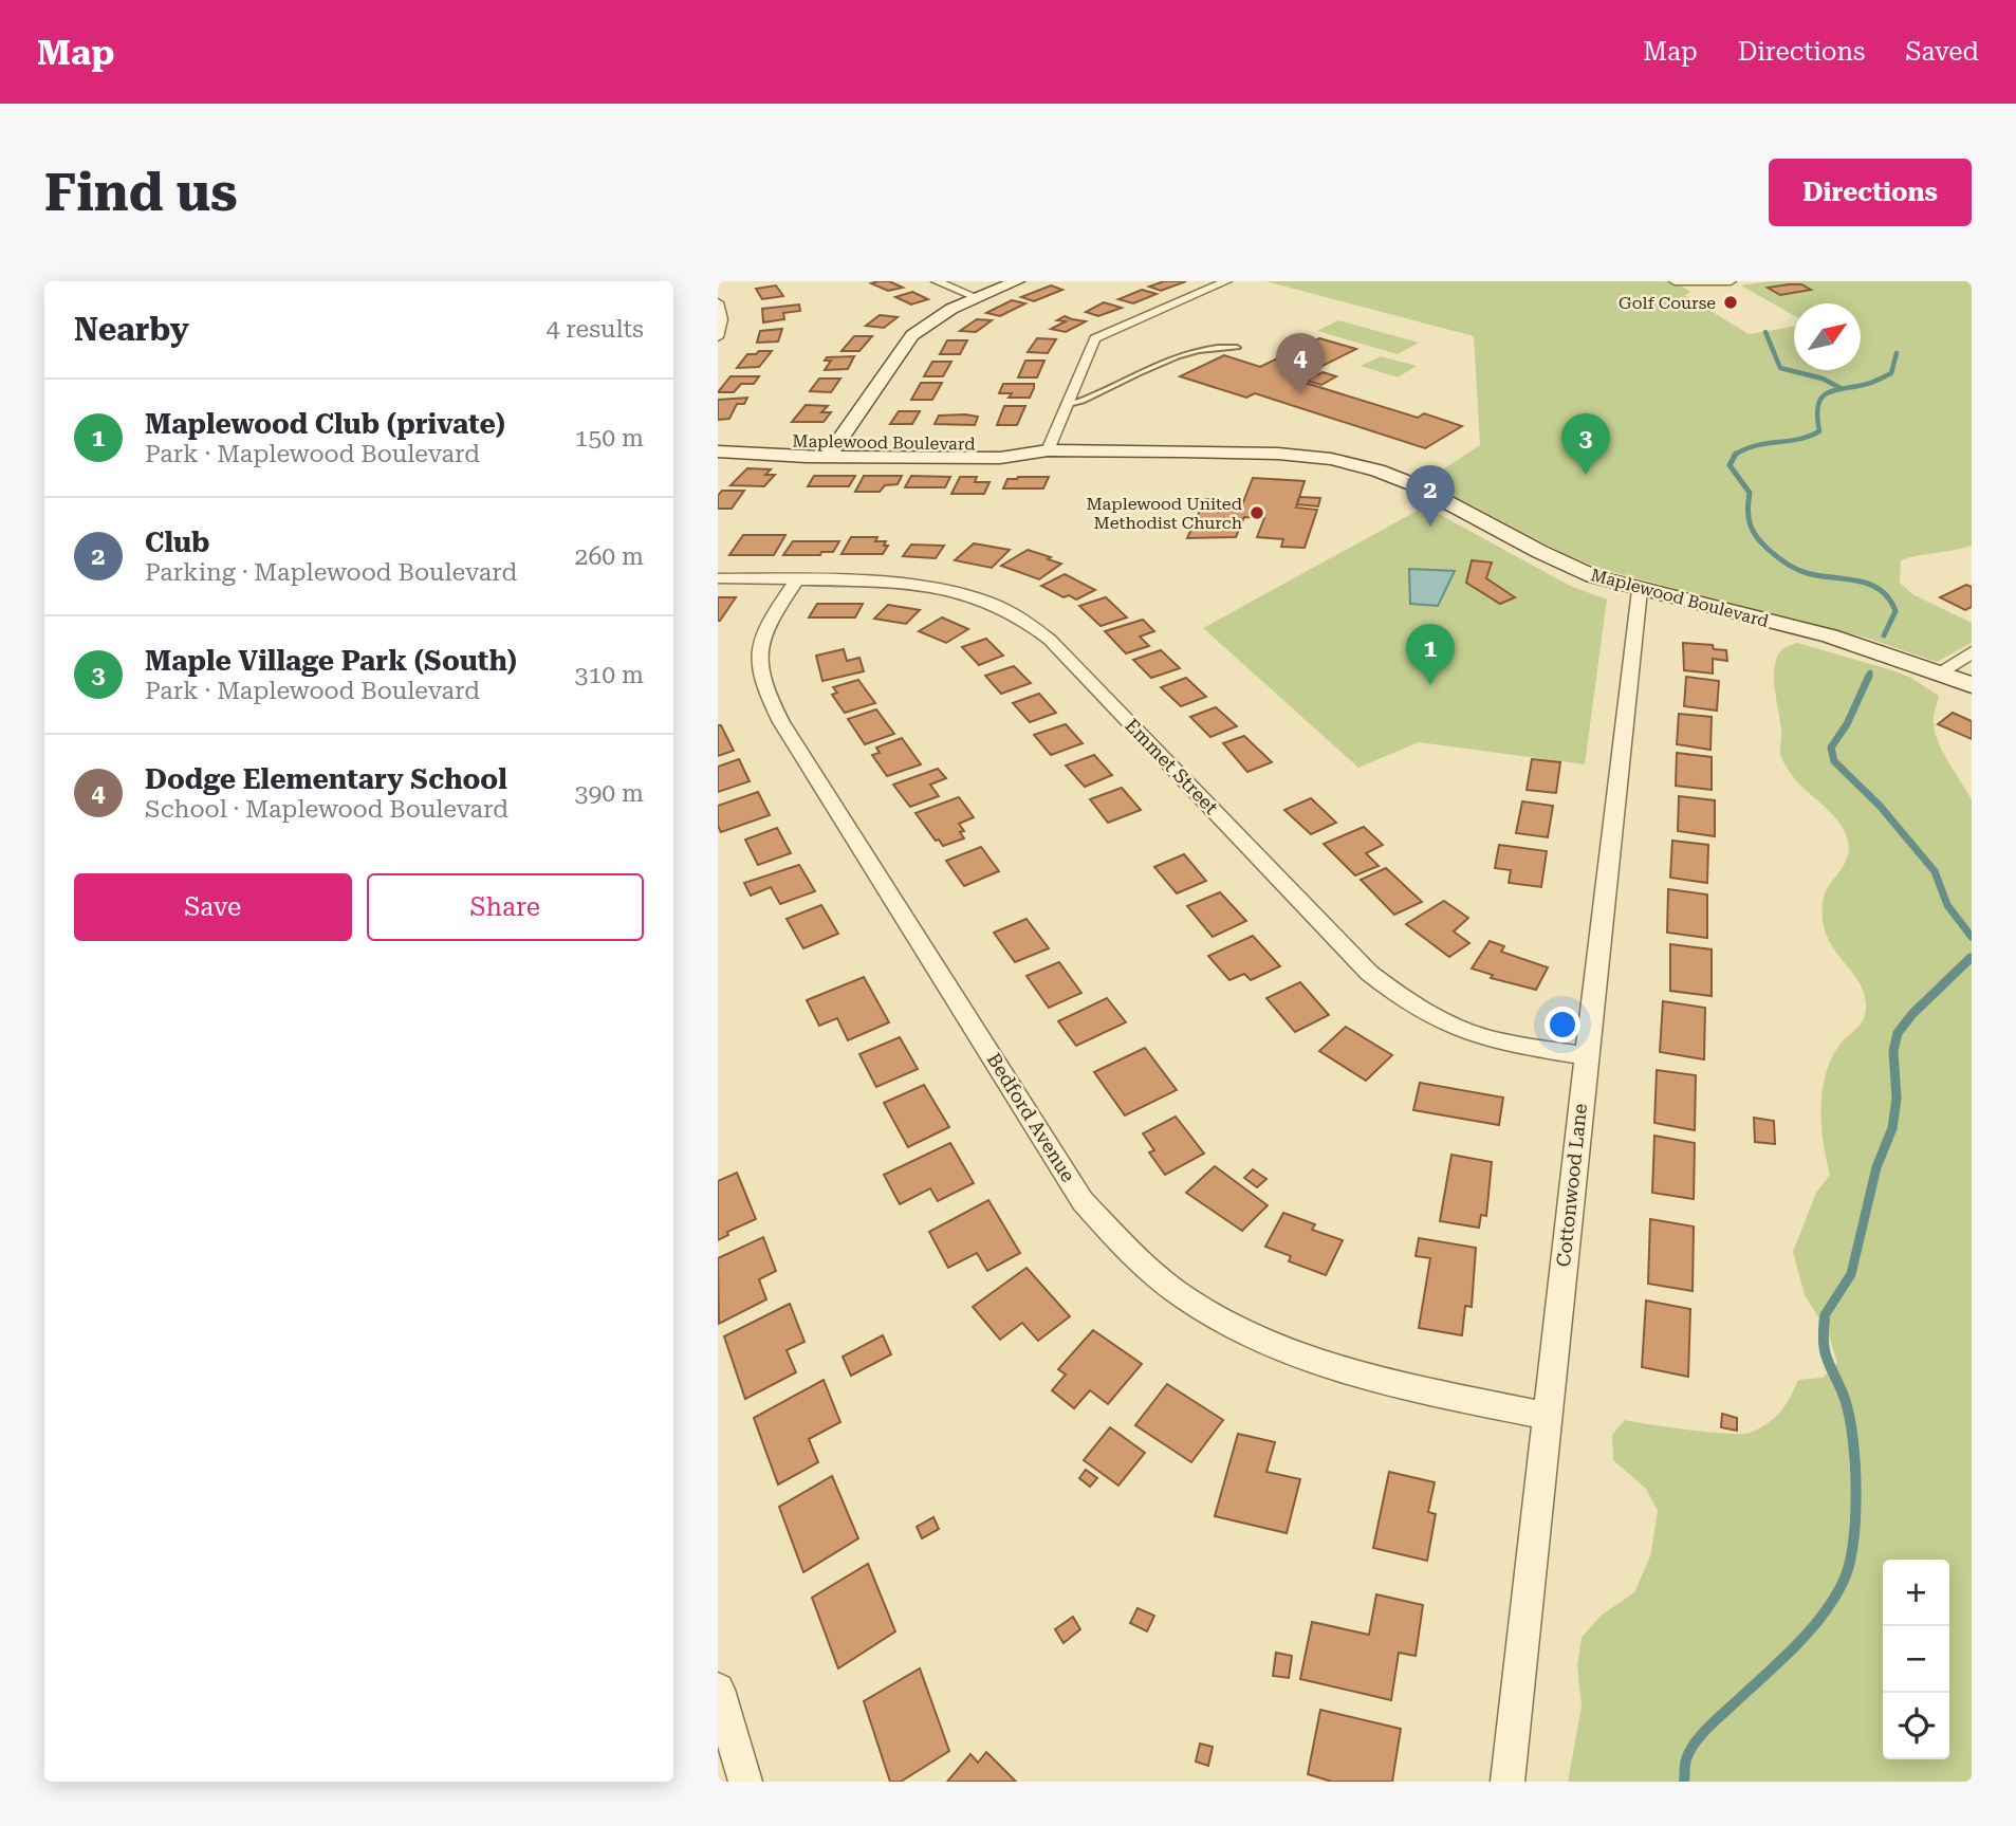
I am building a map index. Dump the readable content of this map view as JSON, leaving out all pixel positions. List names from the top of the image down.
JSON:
{
  "streets": {
    "street": [
      "Maplewood Boulevard",
      "Emmet Street",
      "Bedford Avenue",
      "Cottonwood Lane"
    ]
  },
  "crossings": [
    ["Maplewood Boulevard", "Cottonwood Lane"],
    ["Emmet Street", "Bedford Avenue"],
    ["Emmet Street", "Cottonwood Lane"],
    ["Bedford Avenue", "Cottonwood Lane"]
  ],
  "places": ["Golf Course", "Maplewood United Methodist Church"],
  "north": "top right",
  "page": {
    "header": "Map",
    "nav": ["Map", "Directions", "Saved"],
    "buttons": [
      "Directions",
      ["Save", "Share"]
    ],
    "title": "Find us",
    "heading": ["Nearby", "4 results"],
    "pins": [
      "4",
      "3",
      "2",
      "1"
    ],
    "list": [
      {
        "mark": "1",
        "name": "Maplewood Club (private)",
        "note": "Park · Maplewood Boulevard",
        "value": "150 m"
      },
      {
        "mark": "2",
        "name": "Club",
        "note": "Parking · Maplewood Boulevard",
        "value": "260 m"
      },
      {
        "mark": "3",
        "name": "Maple Village Park (South)",
        "note": "Park · Maplewood Boulevard",
        "value": "310 m"
      },
      {
        "mark": "4",
        "name": "Dodge Elementary School",
        "note": "School · Maplewood Boulevard",
        "value": "390 m"
      }
    ],
    "map_buttons": ["+", "−"]
  }
}
